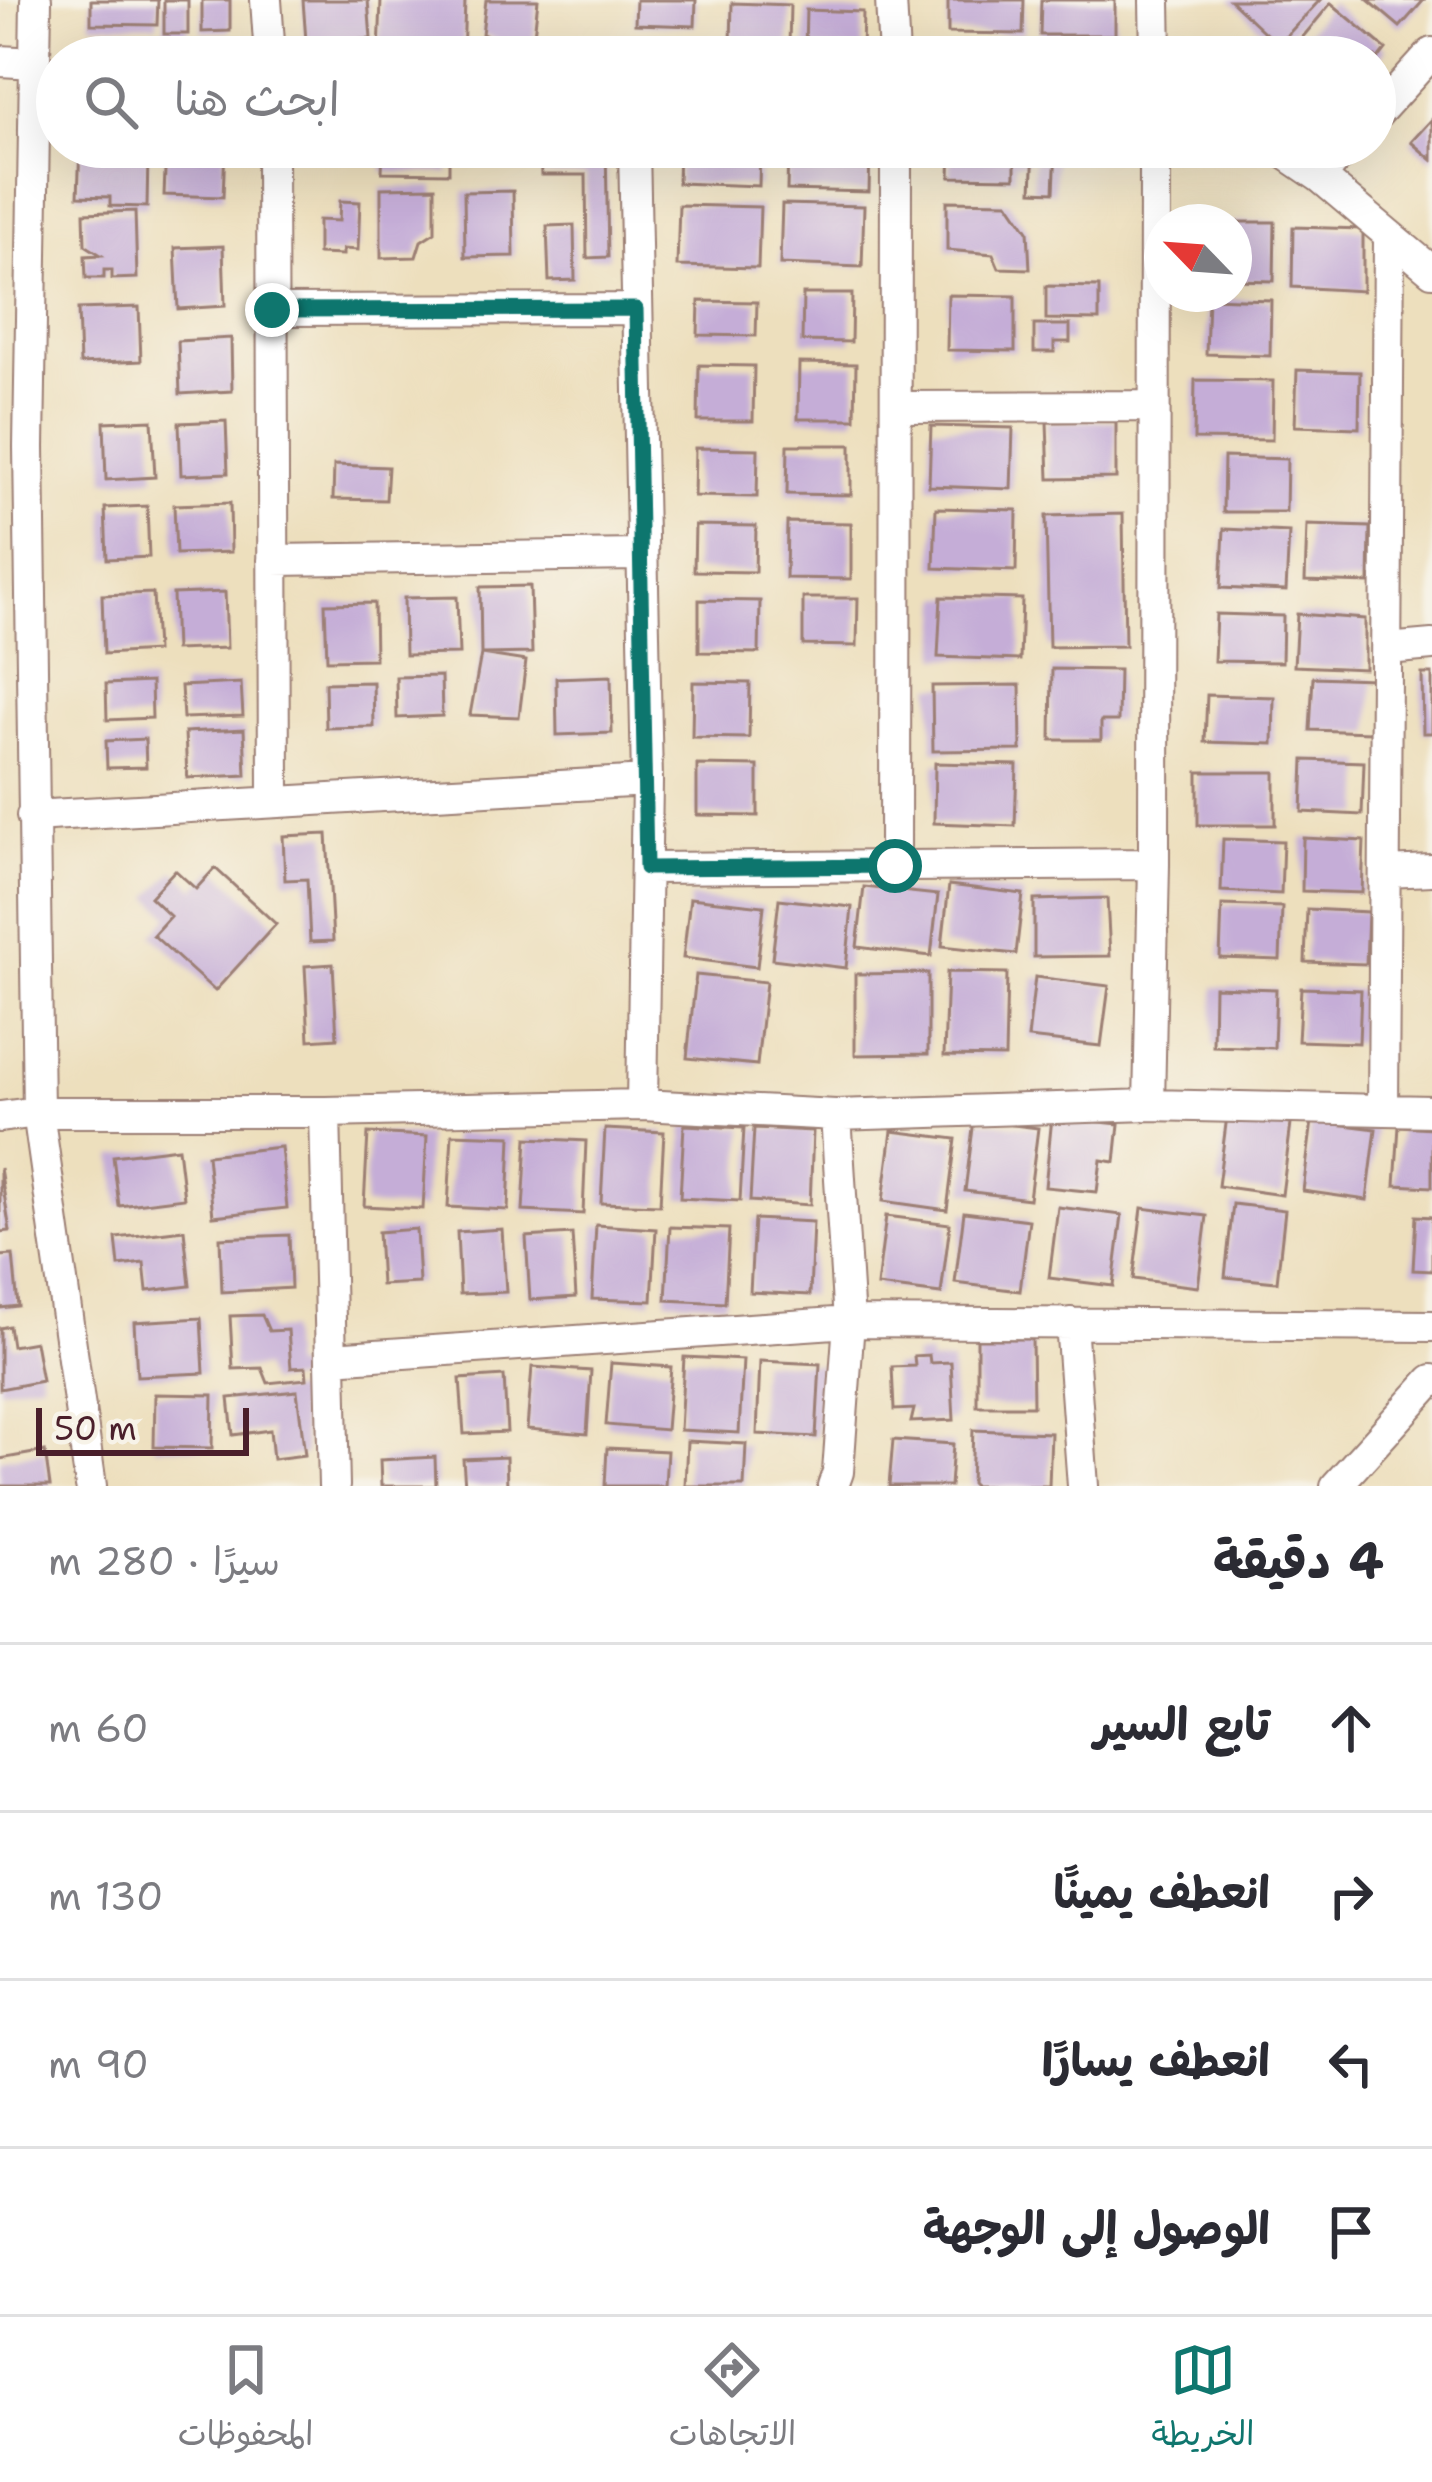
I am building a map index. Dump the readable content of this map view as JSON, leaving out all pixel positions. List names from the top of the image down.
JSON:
{
  "scale_bar": "50 m",
  "north": "top left",
  "page": {
    "search": "ابحث هنا",
    "scale": "50 m",
    "heading": ["4 دقيقة", "سيرًا · 280 m"],
    "list": [
      ["تابع السير", "60 m"],
      ["انعطف يمينًا", "130 m"],
      ["انعطف يسارًا", "90 m"],
      "الوصول إلى الوجهة"
    ],
    "nav": ["الخريطة", "الاتجاهات", "المحفوظات"]
  }
}
